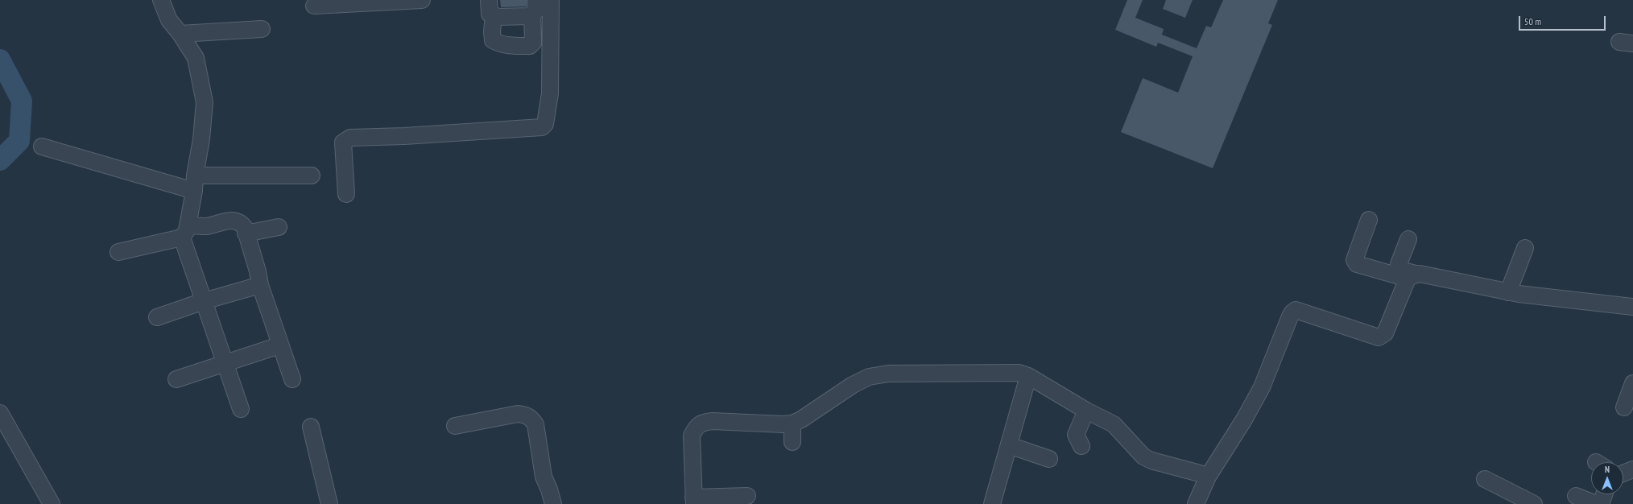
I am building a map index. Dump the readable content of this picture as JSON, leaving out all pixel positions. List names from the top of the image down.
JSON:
{
  "scale_bar": "50 m",
  "north": "top"
}
